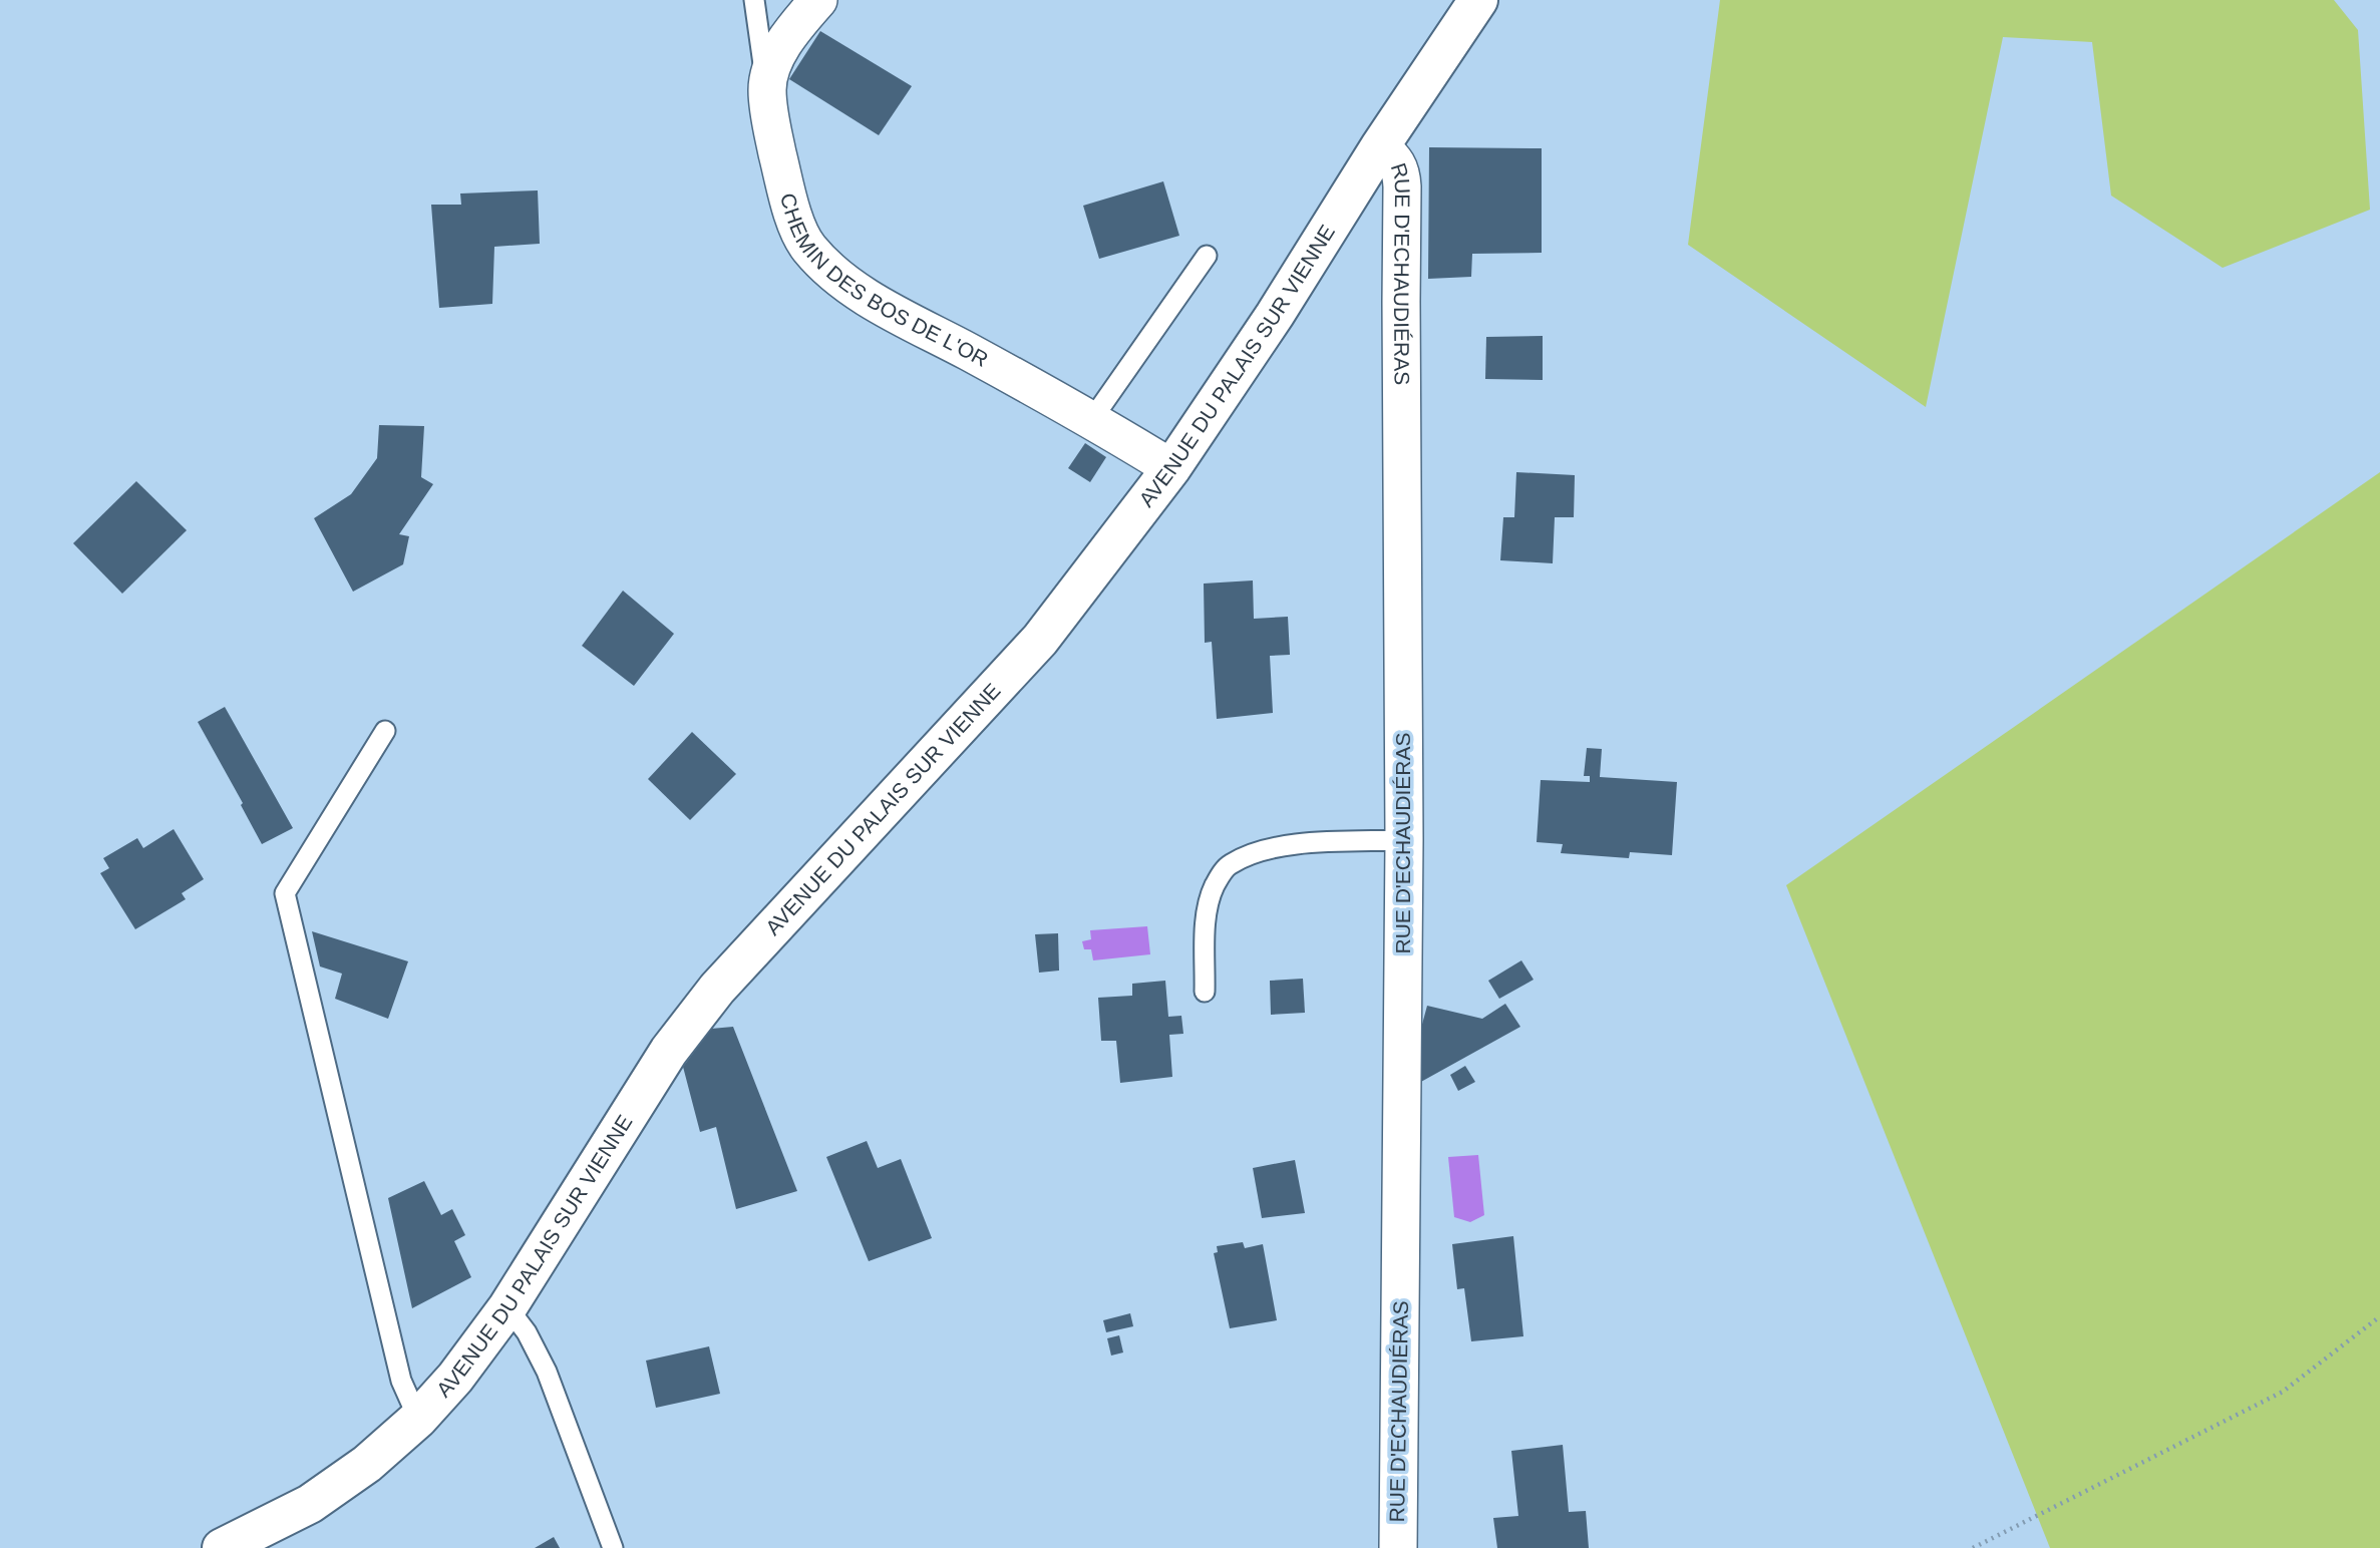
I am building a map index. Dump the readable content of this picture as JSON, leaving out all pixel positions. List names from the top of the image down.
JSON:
{
  "streets": {
    "main road": ["AVENUE DU PALAIS SUR VIENNE"],
    "street": ["CHEMIN DES BOS DE L'OR", "RUE D'ECHAUDIÉRAS"]
  },
  "crossings": [
    ["CHEMIN DES BOS DE L'OR", "AVENUE DU PALAIS SUR VIENNE"],
    ["RUE D'ECHAUDIÉRAS", "AVENUE DU PALAIS SUR VIENNE"]
  ]
}
